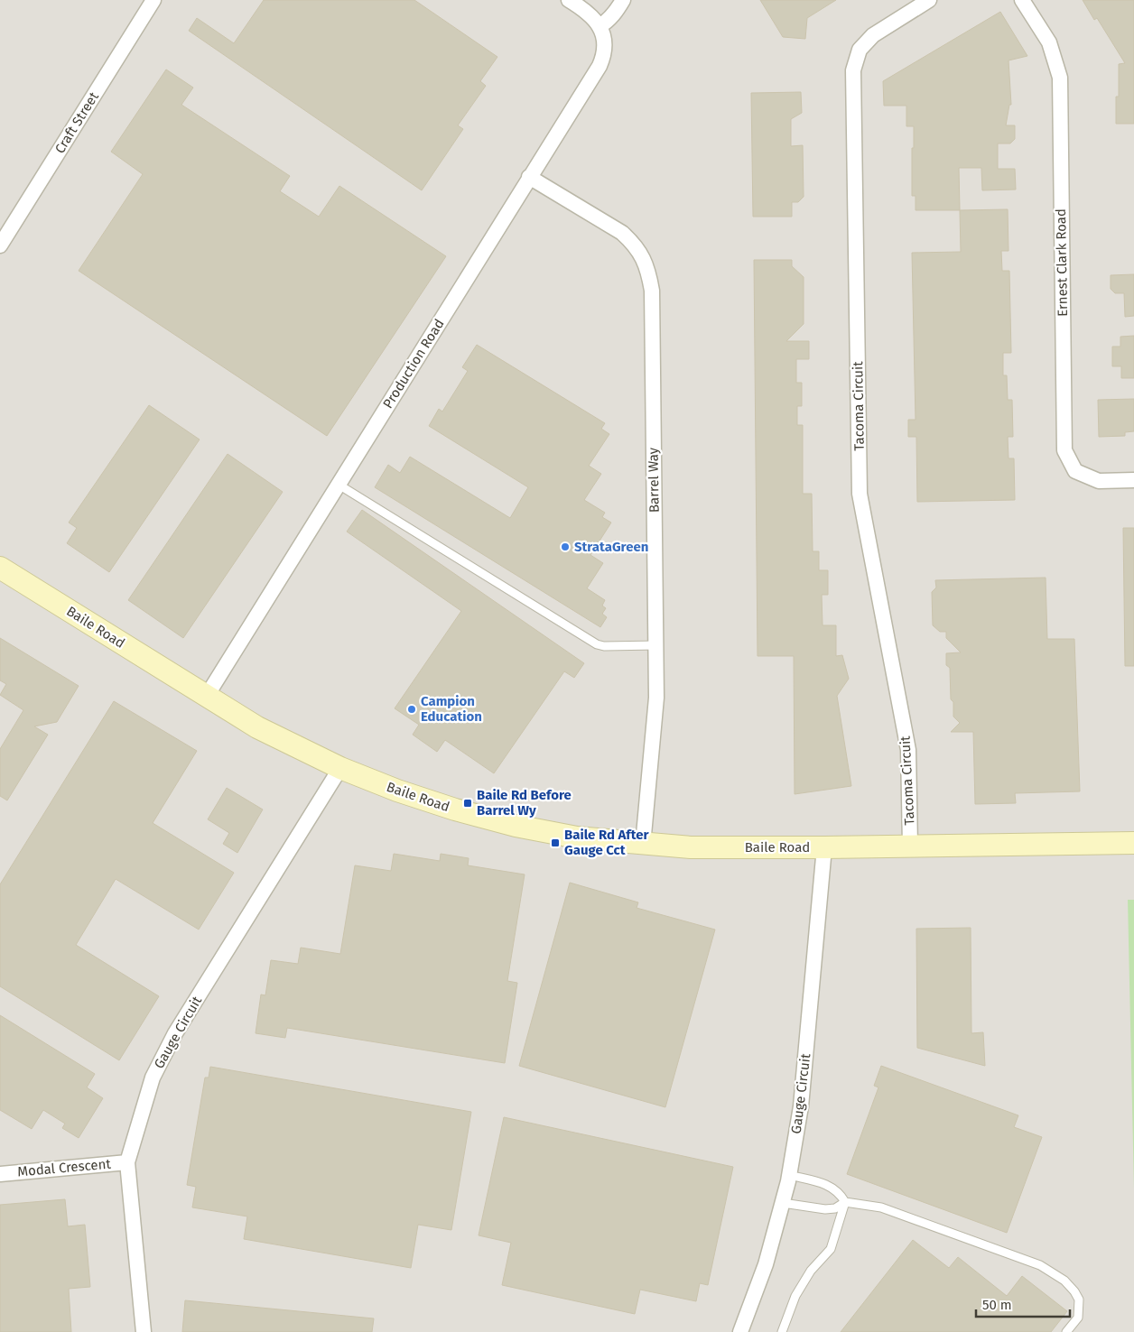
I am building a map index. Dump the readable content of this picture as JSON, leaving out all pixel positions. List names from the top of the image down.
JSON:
{
  "streets": {
    "street": [
      "Craft Street",
      "Ernest Clark Road",
      "Production Road",
      "Tacoma Circuit",
      "Barrel Way",
      "Baile Road",
      "Gauge Circuit",
      "Modal Crescent"
    ]
  },
  "crossings": [
    ["Production Road", "Barrel Way"],
    ["Production Road", "Baile Road"],
    ["Tacoma Circuit", "Baile Road"],
    ["Barrel Way", "Baile Road"],
    ["Baile Road", "Gauge Circuit"],
    ["Gauge Circuit", "Modal Crescent"]
  ],
  "places": {
    "other": ["StrataGreen", "Campion Education"],
    "transit": ["Baile Rd Before Barrel Wy", "Baile Rd After Gauge Cct"]
  },
  "scale_bar": "50 m"
}
